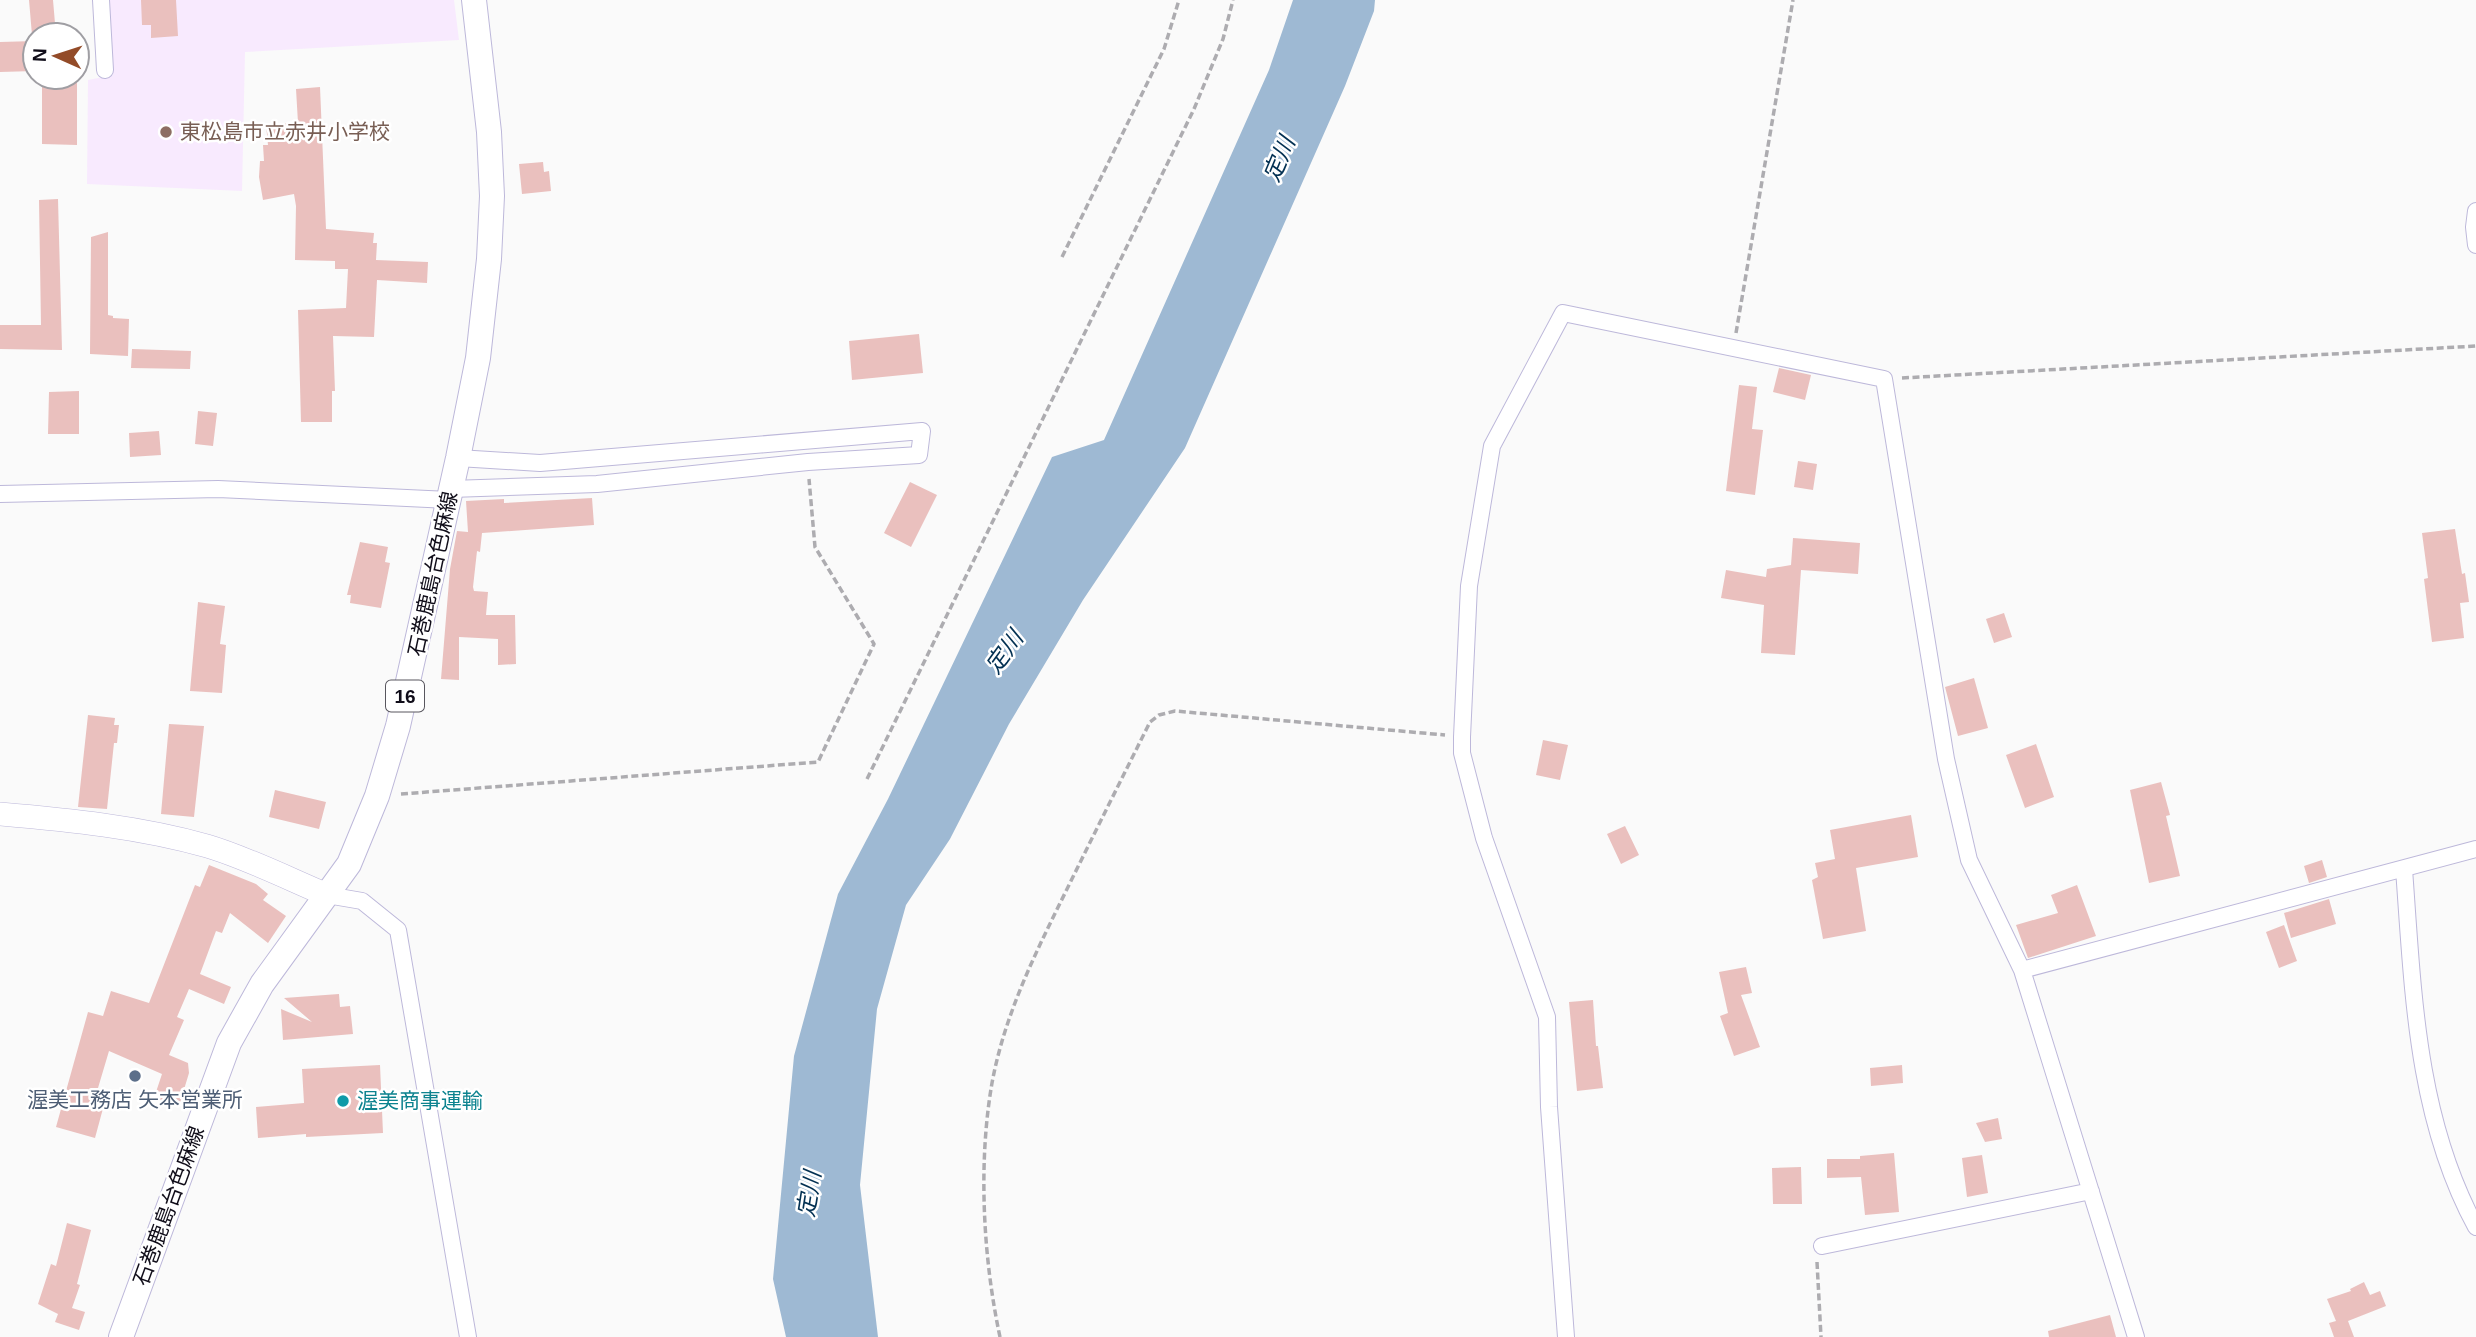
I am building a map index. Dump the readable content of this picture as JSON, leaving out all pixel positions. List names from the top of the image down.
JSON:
{
  "streets": {
    "main road": ["石巻鹿島台色麻線", "16"]
  },
  "water": ["定川"],
  "places": ["東松島市立赤井小学校", "渥美工務店 矢本営業所", "渥美商事運輸"],
  "north": "left"
}
